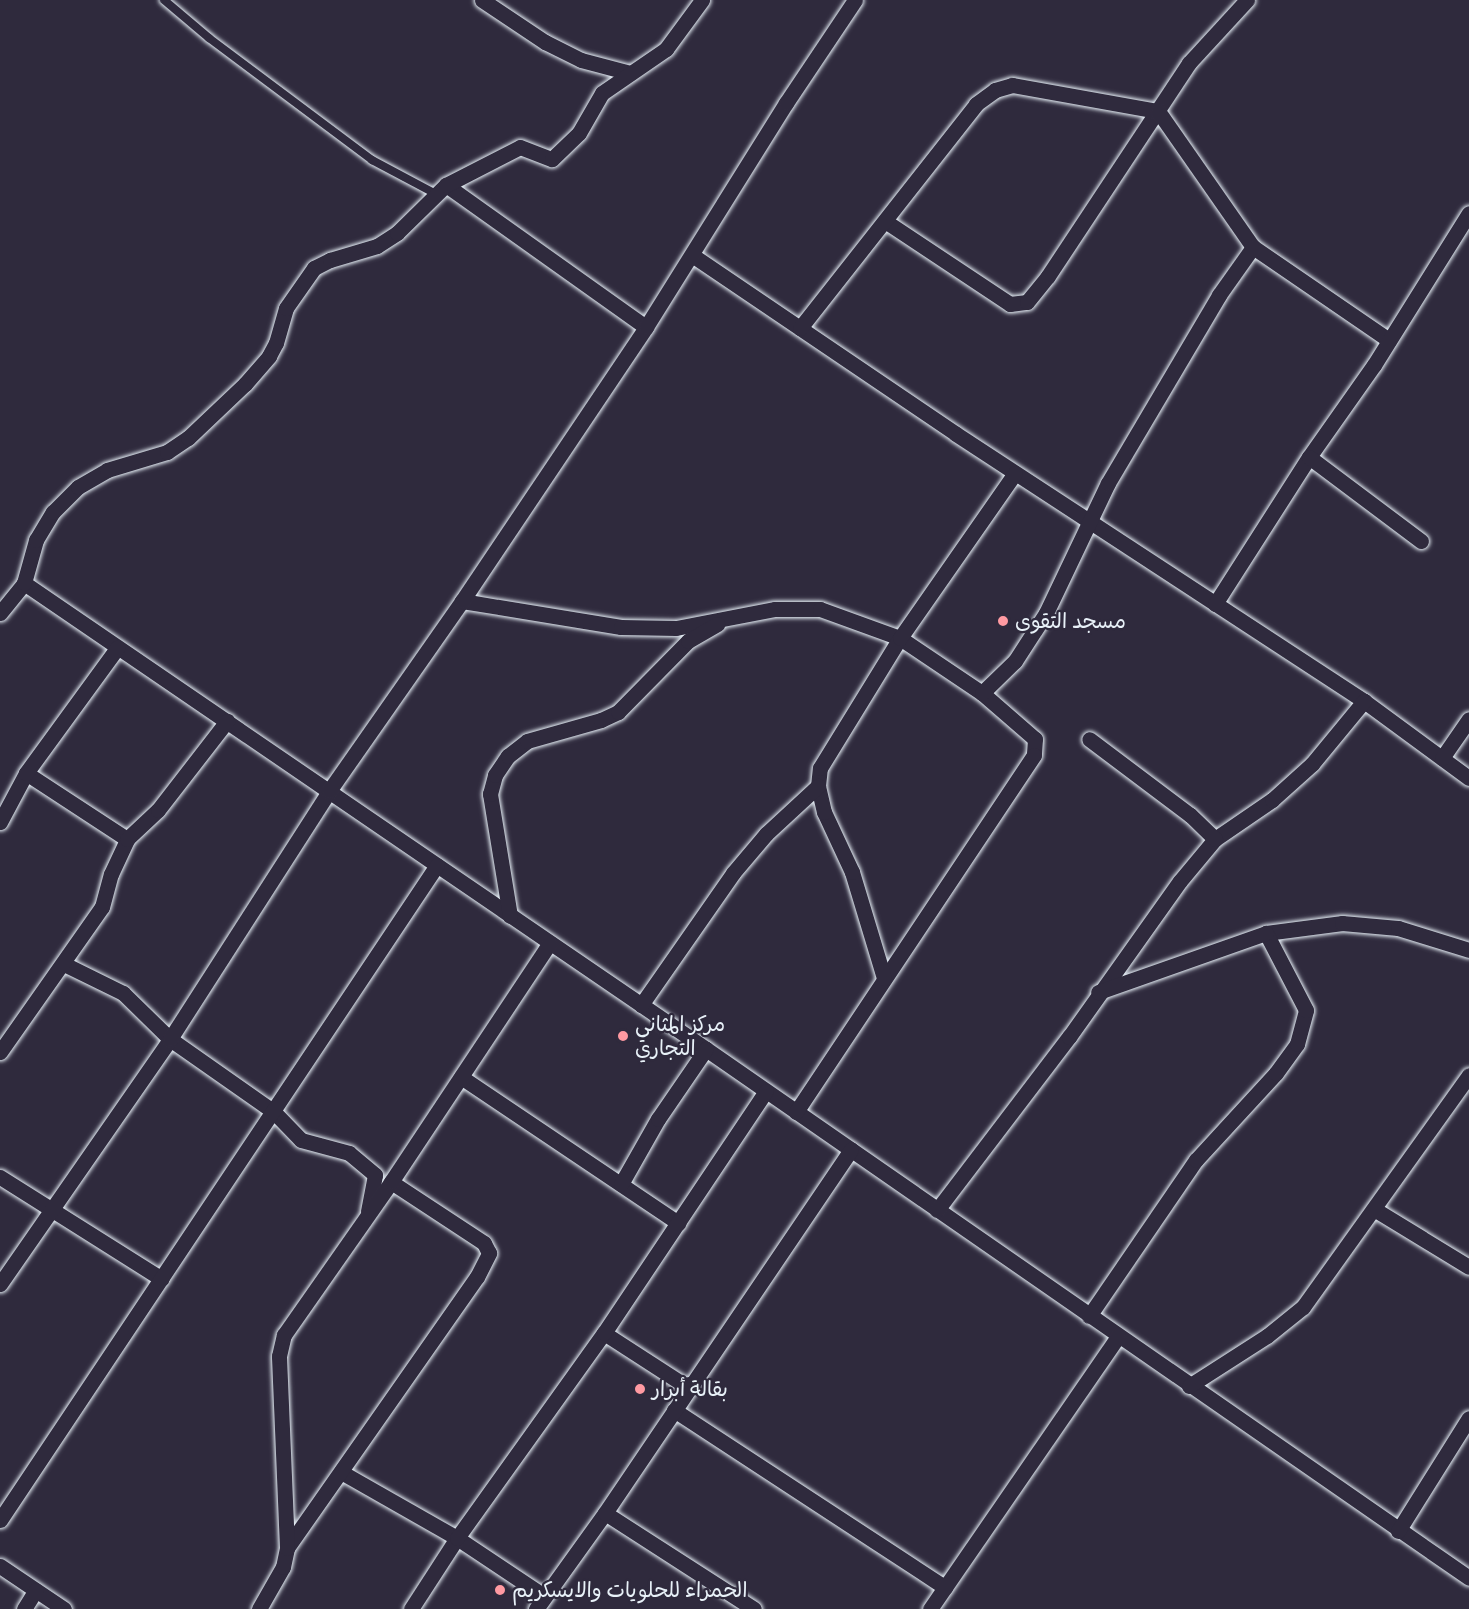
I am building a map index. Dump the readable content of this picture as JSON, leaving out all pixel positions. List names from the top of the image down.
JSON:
{
  "places": [
    "مسجد التقوى",
    "مركز المثاني التجاري",
    "بقالة أبرار",
    "الحمراء للحلويات والايسكريم"
  ]
}
